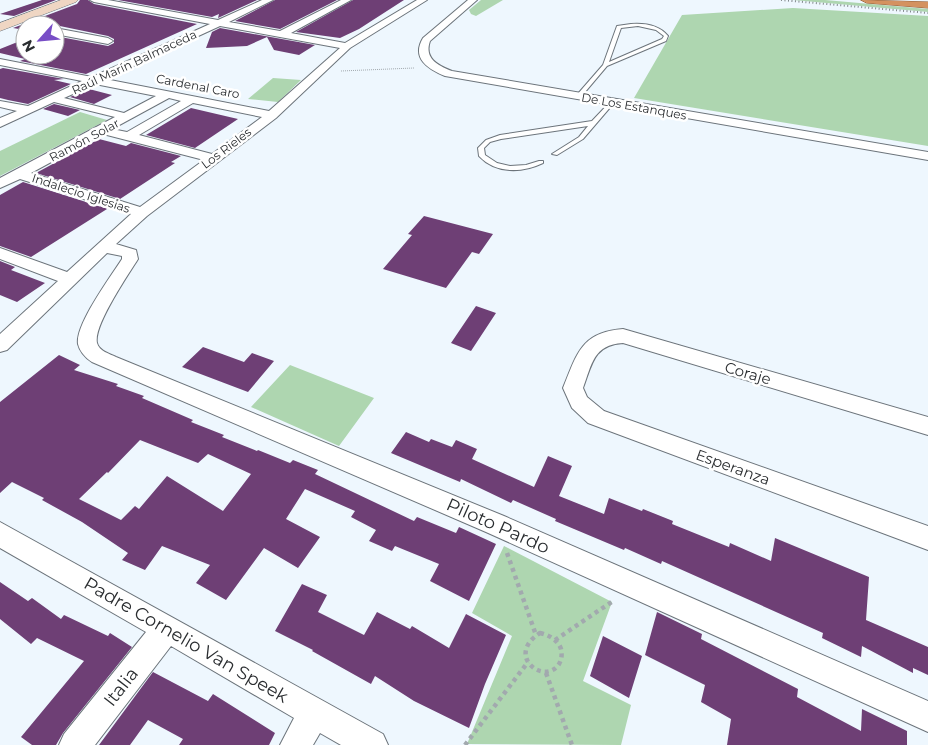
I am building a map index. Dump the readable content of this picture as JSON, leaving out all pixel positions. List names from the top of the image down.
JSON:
{
  "streets": {
    "street": [
      "Raúl Marín Balmaceda",
      "Cardenal Caro",
      "De Los Estanques",
      "Ramón Solar",
      "Los Rieles",
      "Indalecio Iglesias",
      "Coraje",
      "Esperanza",
      "Piloto Pardo",
      "Padre Cornelio Van Speek",
      "Italia"
    ]
  },
  "crossings": [
    ["Raúl Marín Balmaceda", "Cardenal Caro"],
    ["Cardenal Caro", "Ramón Solar"],
    ["Cardenal Caro", "Los Rieles"],
    ["Ramón Solar", "Indalecio Iglesias"],
    ["Los Rieles", "Indalecio Iglesias"],
    ["Los Rieles", "Piloto Pardo"],
    ["Coraje", "Esperanza"],
    ["Padre Cornelio Van Speek", "Italia"]
  ],
  "north": "bottom left"
}
